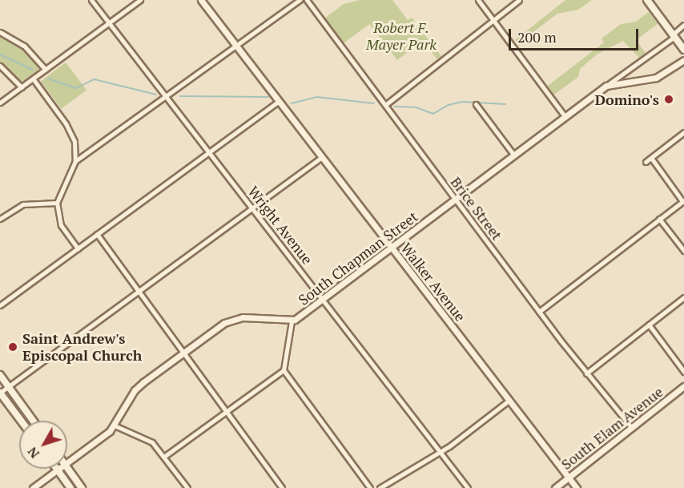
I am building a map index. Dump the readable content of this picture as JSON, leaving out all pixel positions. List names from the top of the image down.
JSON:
{
  "streets": {
    "street": [
      "Brice Street",
      "Wright Avenue",
      "South Chapman Street",
      "Walker Avenue",
      "South Elam Avenue"
    ]
  },
  "crossings": [
    ["Brice Street", "South Chapman Street"],
    ["Brice Street", "South Elam Avenue"],
    ["Wright Avenue", "South Chapman Street"],
    ["South Chapman Street", "Walker Avenue"],
    ["Walker Avenue", "South Elam Avenue"]
  ],
  "parks": ["Robert F. Mayer Park"],
  "places": ["Domino's", "Saint Andrew's Episcopal Church"],
  "scale_bar": "200 m",
  "north": "bottom left"
}
